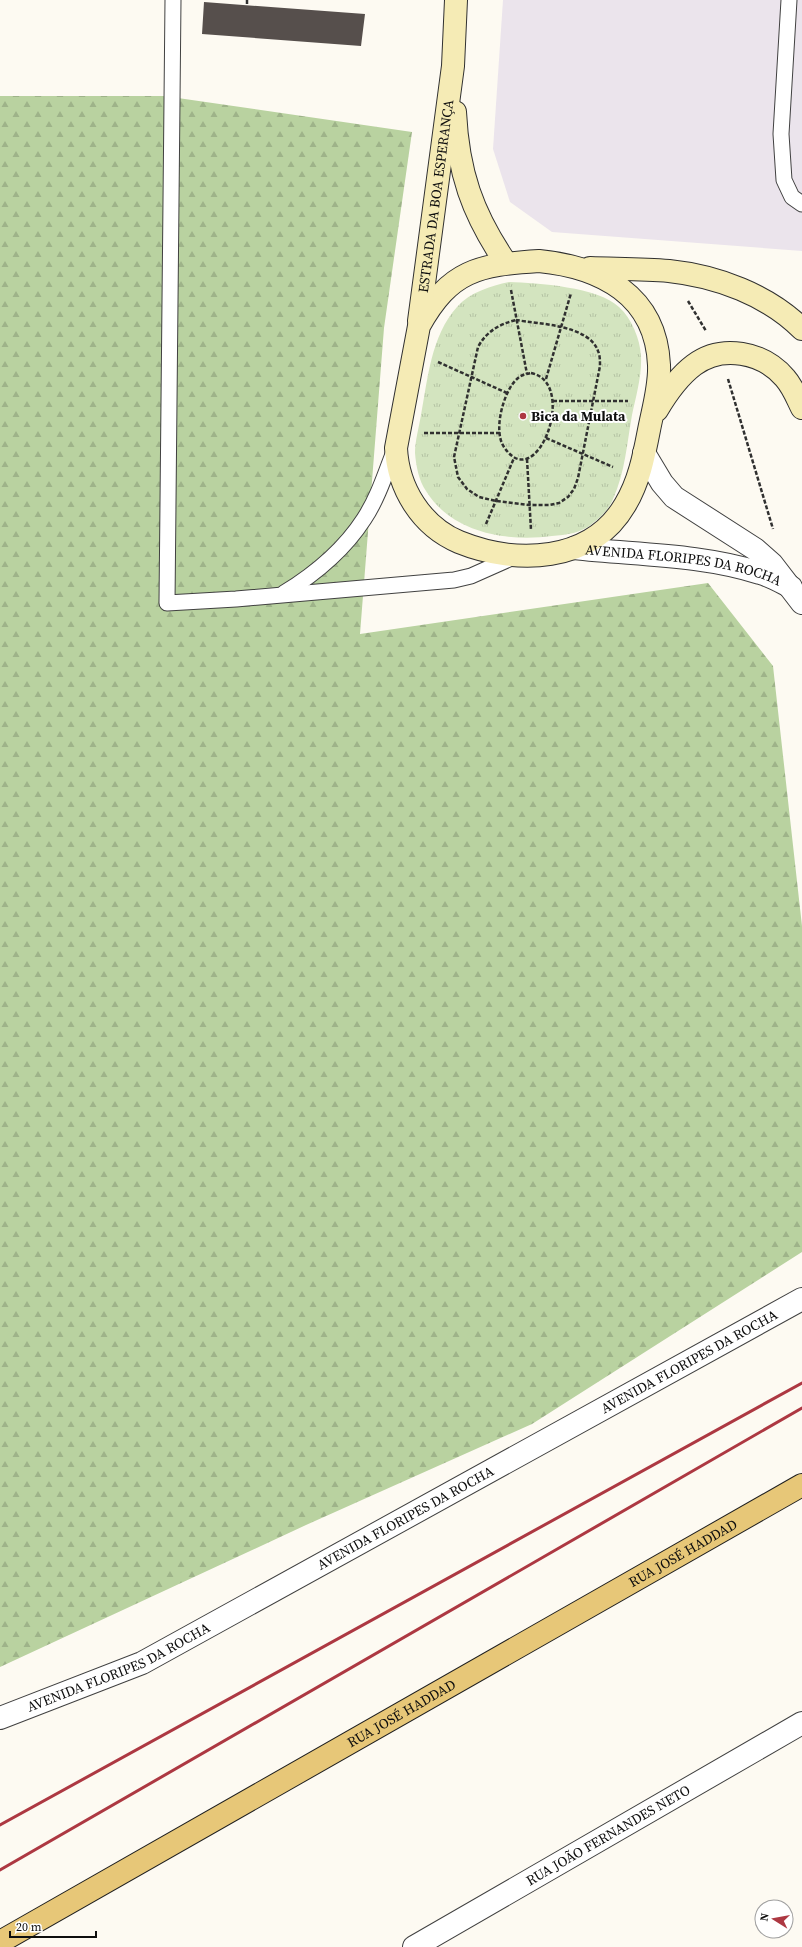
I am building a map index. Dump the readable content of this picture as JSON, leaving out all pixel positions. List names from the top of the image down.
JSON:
{
  "streets": {
    "main road": ["ESTRADA DA BOA ESPERANÇA", "RUA JOSÉ HADDAD"],
    "street": ["AVENIDA FLORIPES DA ROCHA", "RUA JOÃO FERNANDES NETO"]
  },
  "crossings": [
    ["ESTRADA DA BOA ESPERANÇA", "AVENIDA FLORIPES DA ROCHA"]
  ],
  "places": ["Bica da Mulata"],
  "scale_bar": "20 m",
  "north": "left"
}
